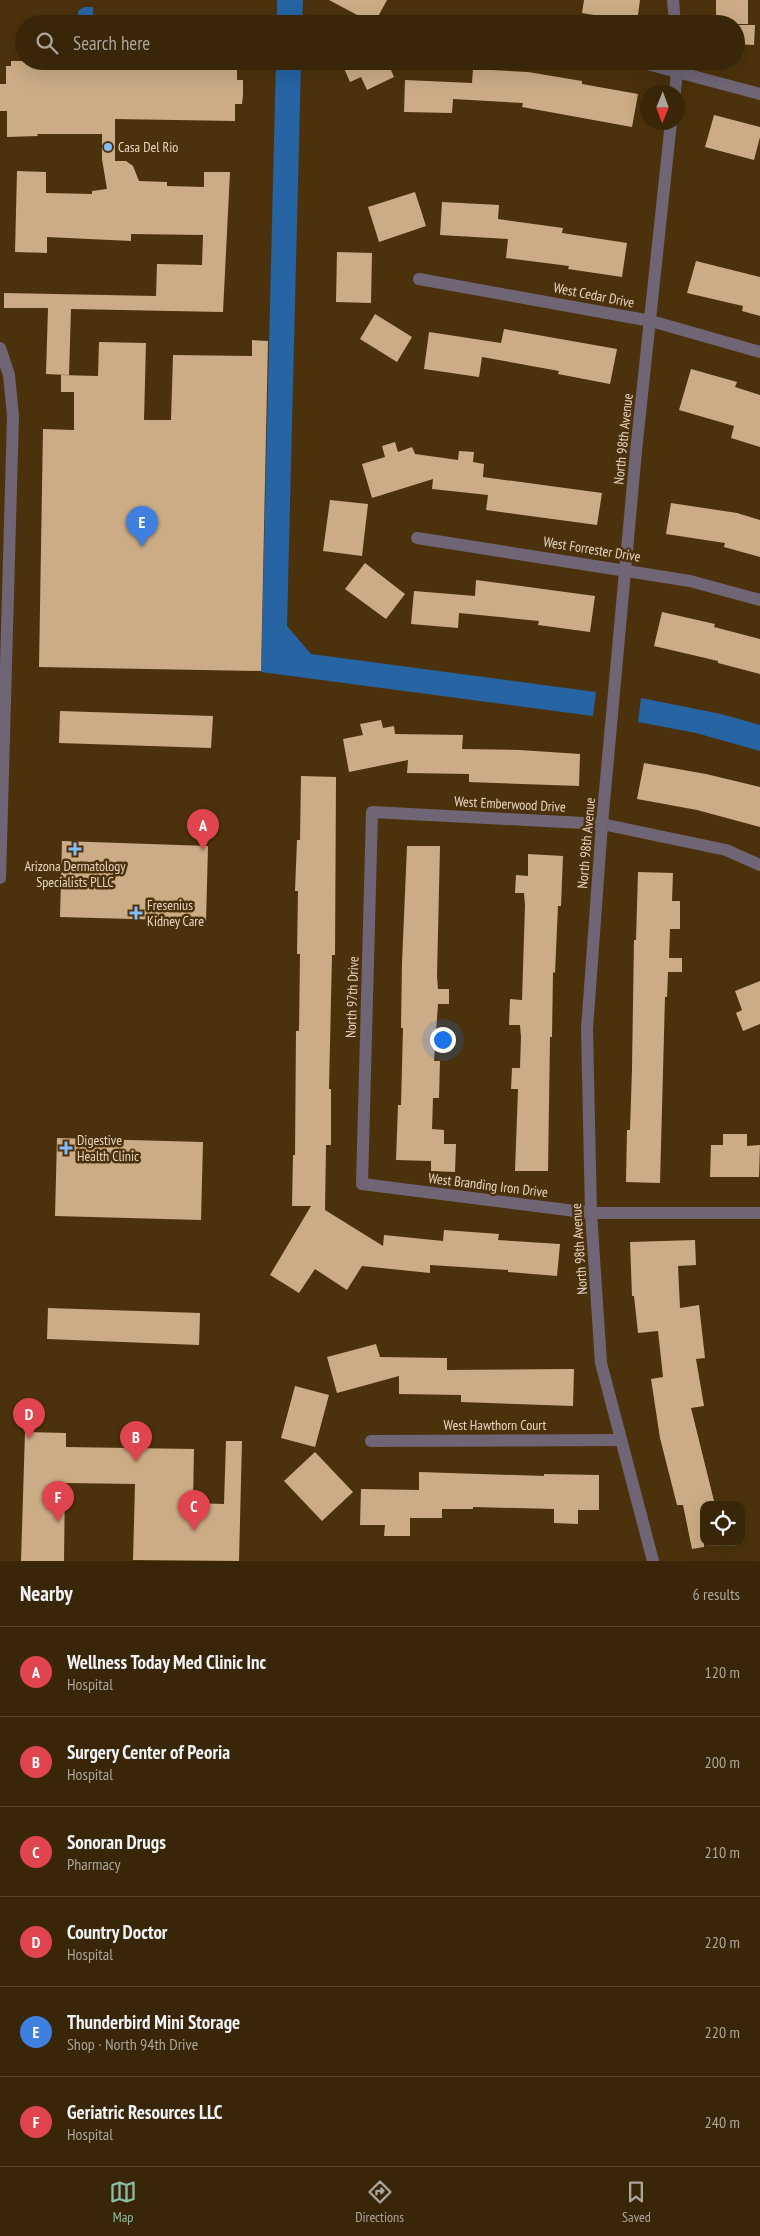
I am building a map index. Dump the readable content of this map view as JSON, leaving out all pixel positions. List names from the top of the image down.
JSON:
{
  "streets": {
    "street": [
      "West Cedar Drive",
      "North 98th Avenue",
      "West Forrester Drive",
      "West Emberwood Drive",
      "North 97th Drive",
      "West Branding Iron Drive",
      "West Hawthorn Court"
    ]
  },
  "crossings": [
    ["West Cedar Drive", "North 98th Avenue"],
    ["North 98th Avenue", "West Forrester Drive"],
    ["North 98th Avenue", "West Emberwood Drive"],
    ["North 98th Avenue", "West Branding Iron Drive"],
    ["North 98th Avenue", "West Hawthorn Court"],
    ["West Emberwood Drive", "North 97th Drive"],
    ["North 97th Drive", "West Branding Iron Drive"]
  ],
  "places": {
    "other": ["Casa Del Rio"],
    "health": ["Arizona Dermatology Specialists PLLC", "Fresenius Kidney Care", "Digestive Health Clinic"]
  },
  "north": "bottom",
  "page": {
    "search": "Search here",
    "pins": [
      "E",
      "A",
      "D",
      "B",
      "F",
      "C"
    ],
    "heading": ["Nearby", "6 results"],
    "list": [
      {
        "mark": "A",
        "name": "Wellness Today Med Clinic Inc",
        "note": "Hospital",
        "value": "120 m"
      },
      {
        "mark": "B",
        "name": "Surgery Center of Peoria",
        "note": "Hospital",
        "value": "200 m"
      },
      {
        "mark": "C",
        "name": "Sonoran Drugs",
        "note": "Pharmacy",
        "value": "210 m"
      },
      {
        "mark": "D",
        "name": "Country Doctor",
        "note": "Hospital",
        "value": "220 m"
      },
      {
        "mark": "E",
        "name": "Thunderbird Mini Storage",
        "note": "Shop · North 94th Drive",
        "value": "220 m"
      },
      {
        "mark": "F",
        "name": "Geriatric Resources LLC",
        "note": "Hospital",
        "value": "240 m"
      }
    ],
    "nav": ["Map", "Directions", "Saved"]
  }
}
